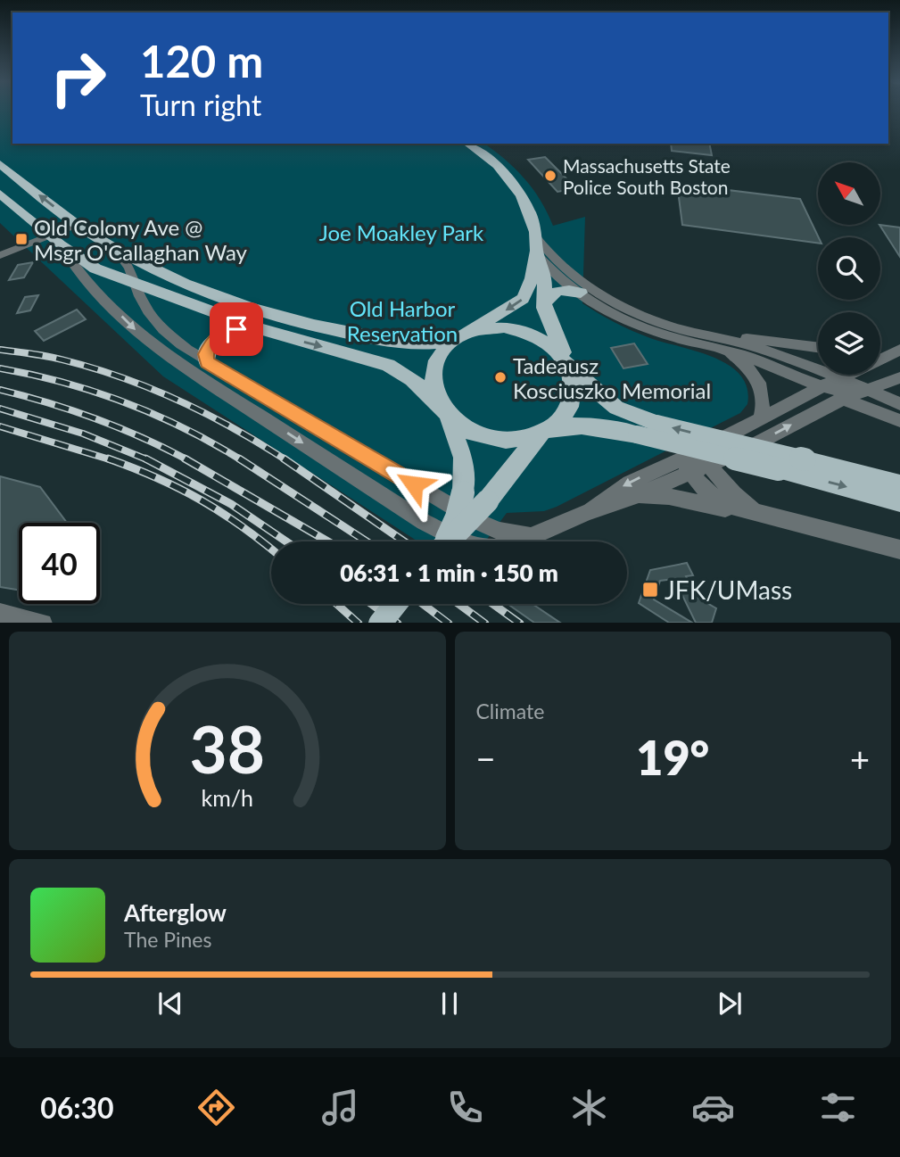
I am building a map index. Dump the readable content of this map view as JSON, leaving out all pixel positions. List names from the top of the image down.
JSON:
{
  "parks": ["Joe Moakley Park", "Old Harbor Reservation"],
  "places": {
    "other": ["Massachusetts State Police South Boston", "Tadeausz Kosciuszko Memorial"],
    "transit": ["Old Colony Ave @ Msgr O'Callaghan Way", "JFK/UMass"]
  },
  "north": "top left",
  "page": {
    "turn": ["120 m", "Turn right"],
    "limit": "40",
    "trip": "06:31 · 1 min · 150 m",
    "tile": "Climate",
    "heat": ["−", "19°", "+"],
    "song": ["Afterglow", "The Pines"],
    "tabs": "06:30",
    "gauge": ["38", "km/h"]
  }
}
